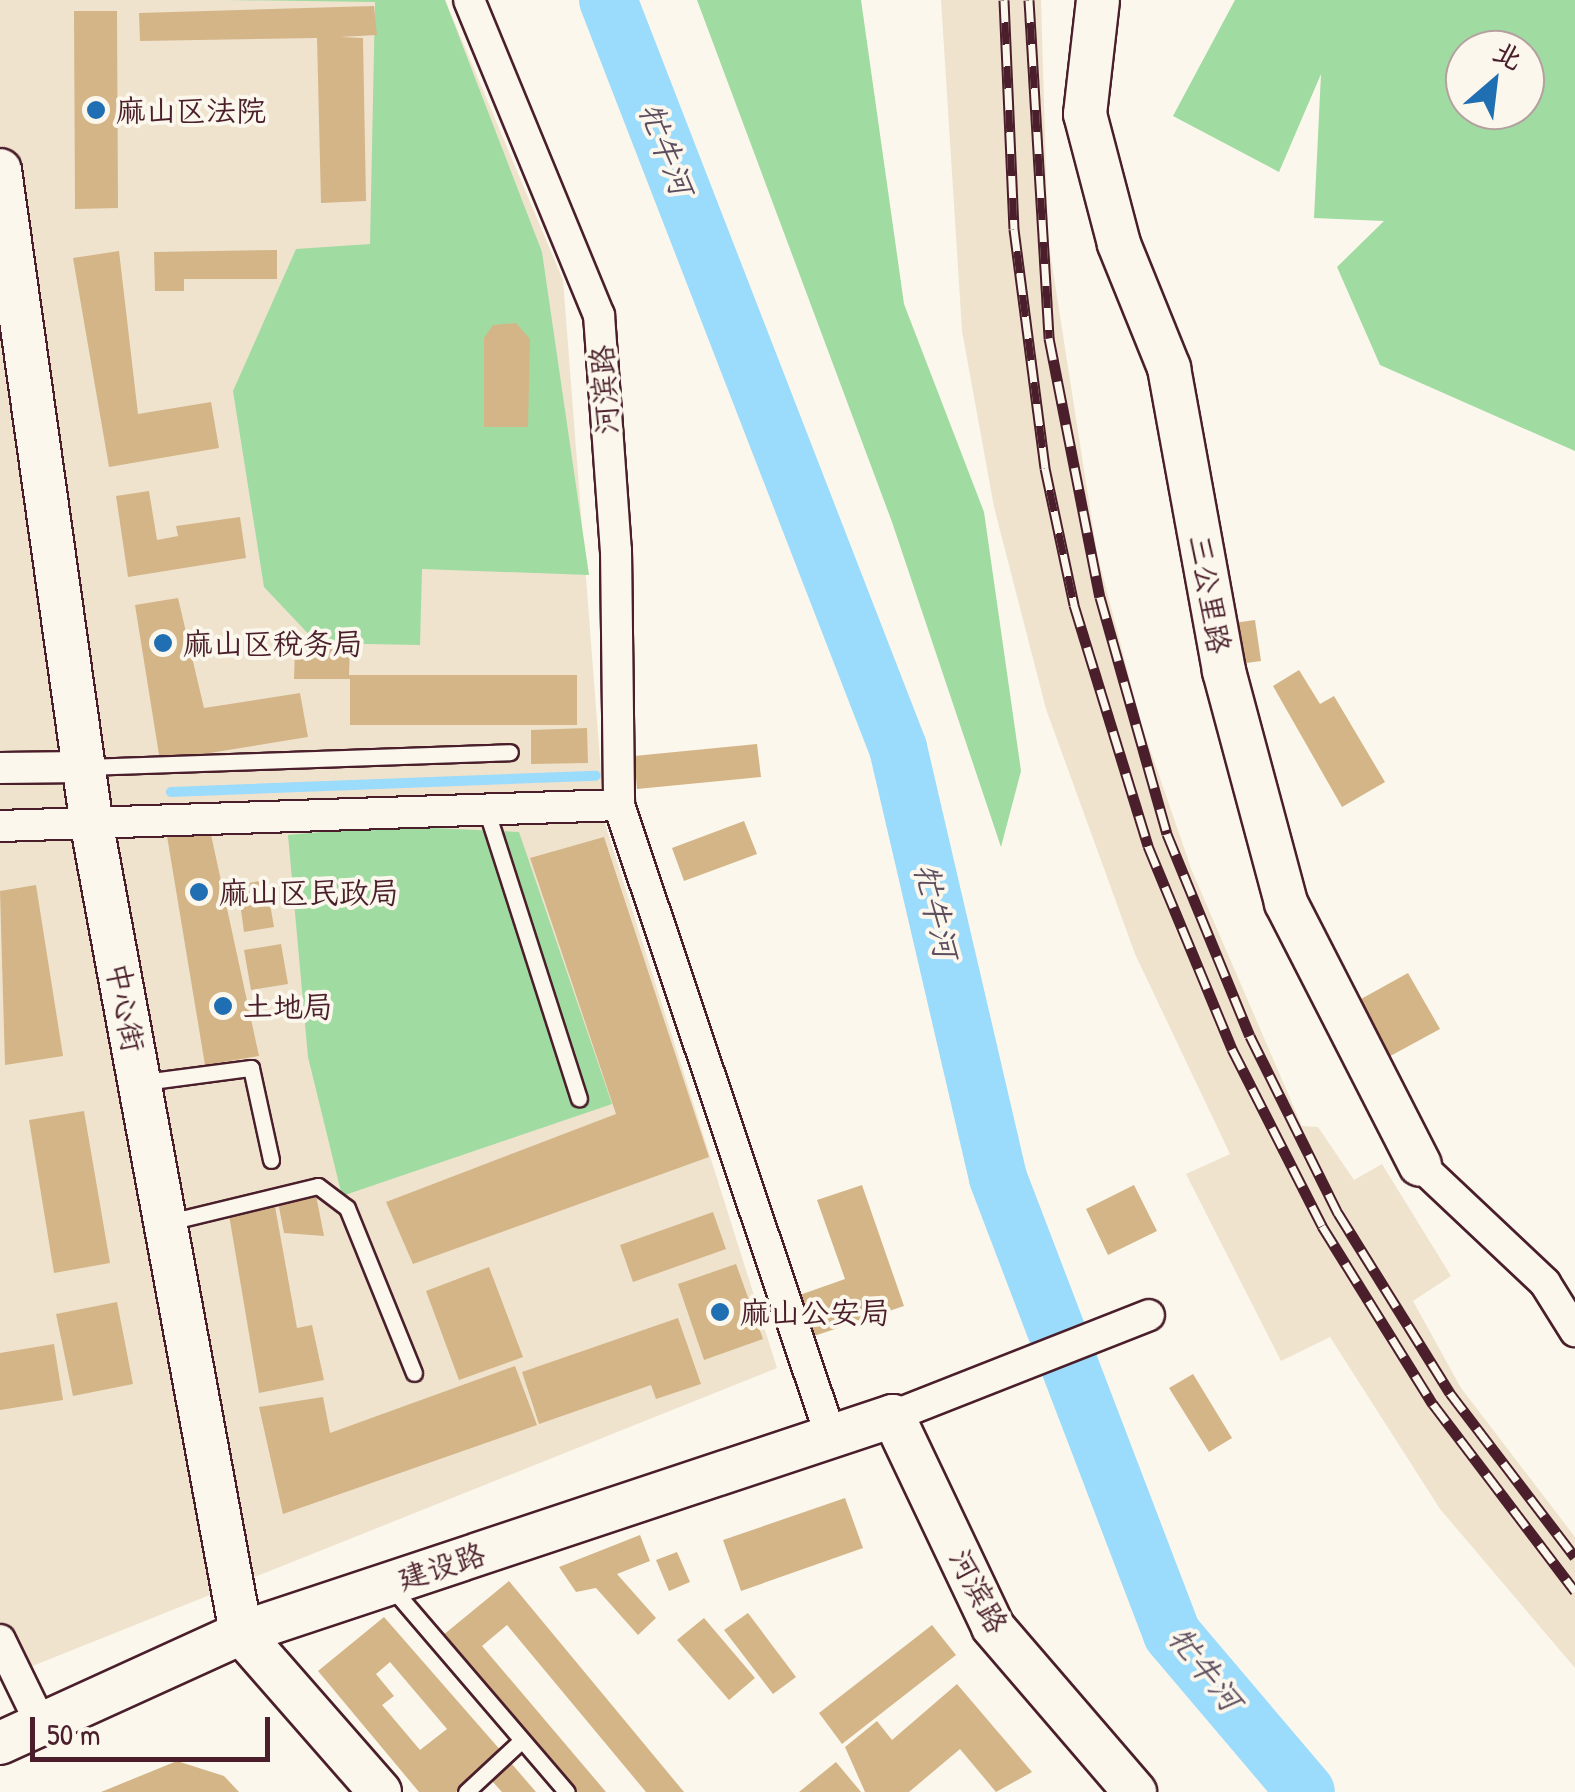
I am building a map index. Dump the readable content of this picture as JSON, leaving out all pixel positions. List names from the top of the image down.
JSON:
{
  "streets": {
    "main road": [
      "河滨路",
      "三公里路",
      "中心街",
      "建设路"
    ]
  },
  "crossings": [
    ["河滨路", "建设路"],
    ["中心街", "建设路"]
  ],
  "water": ["牤牛河"],
  "places": [
    "麻山区法院",
    "麻山区税务局",
    "麻山区民政局",
    "土地局",
    "麻山公安局"
  ],
  "scale_bar": "50 m",
  "north": "top right"
}
